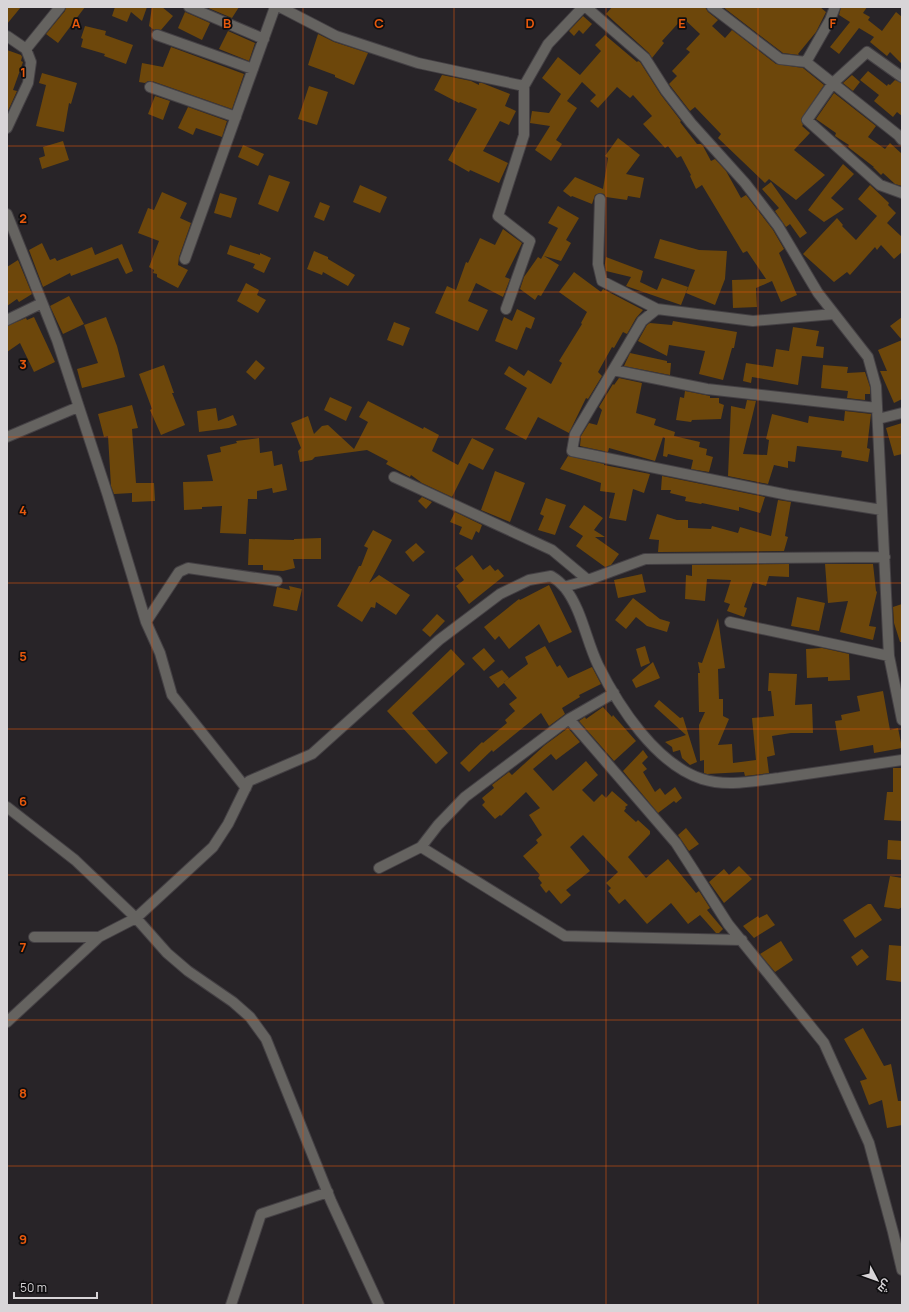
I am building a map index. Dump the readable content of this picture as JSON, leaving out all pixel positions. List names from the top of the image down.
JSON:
{
  "scale_bar": "50 m",
  "north": "bottom right",
  "grid": {
    "columns": [
      "A",
      "B",
      "C",
      "D",
      "E",
      "F"
    ],
    "rows": [
      "1",
      "2",
      "3",
      "4",
      "5",
      "6",
      "7",
      "8",
      "9"
    ]
  }
}
